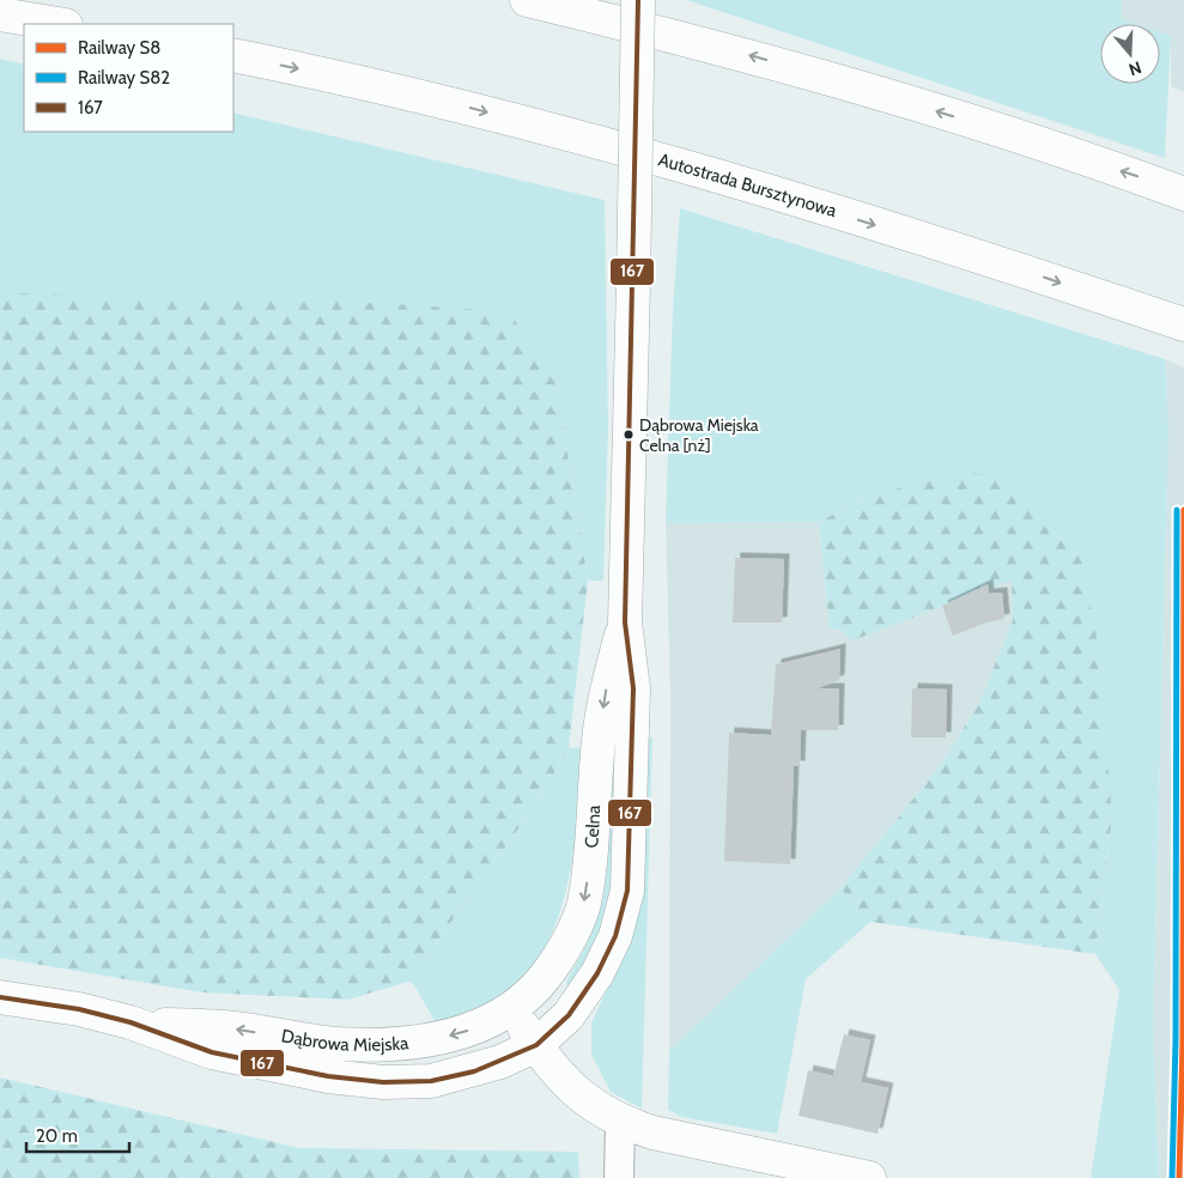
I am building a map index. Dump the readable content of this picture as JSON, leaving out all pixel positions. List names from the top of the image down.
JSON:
{
  "streets": {
    "main road": ["Autostrada Bursztynowa", "Celna", "Dąbrowa Miejska"]
  },
  "crossings": [
    ["Celna", "Dąbrowa Miejska"]
  ],
  "places": ["Dąbrowa Miejska Celna [nż]"],
  "lines": ["transit line 167", "rail line S8", "rail line S82"],
  "legend": ["Railway S8", "Railway S82", "167"],
  "scale_bar": "20 m",
  "north": "bottom"
}
